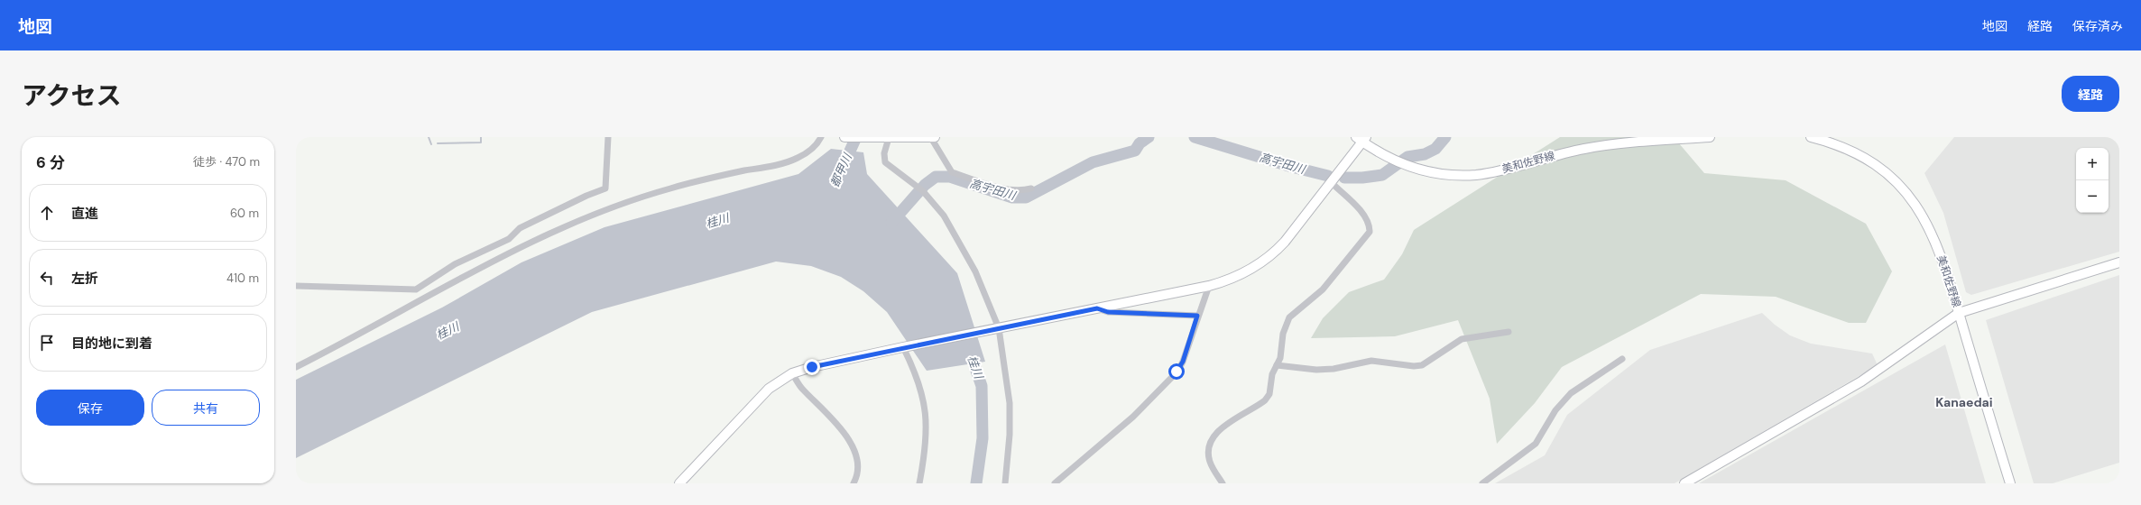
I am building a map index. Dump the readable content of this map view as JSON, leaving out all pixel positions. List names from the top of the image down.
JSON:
{
  "streets": {
    "street": ["美和佐野線"]
  },
  "districts": ["Kanaedai"],
  "water": ["高宇田川", "都甲川", "桂川"],
  "page": {
    "header": "地図",
    "nav": ["地図", "経路", "保存済み"],
    "title": "アクセス",
    "buttons": [
      "経路",
      ["保存", "共有"]
    ],
    "heading": ["6 分", "徒歩 · 470 m"],
    "map_buttons": ["+", "−"],
    "list": [
      ["直進", "60 m"],
      ["左折", "410 m"],
      "目的地に到着"
    ]
  }
}
